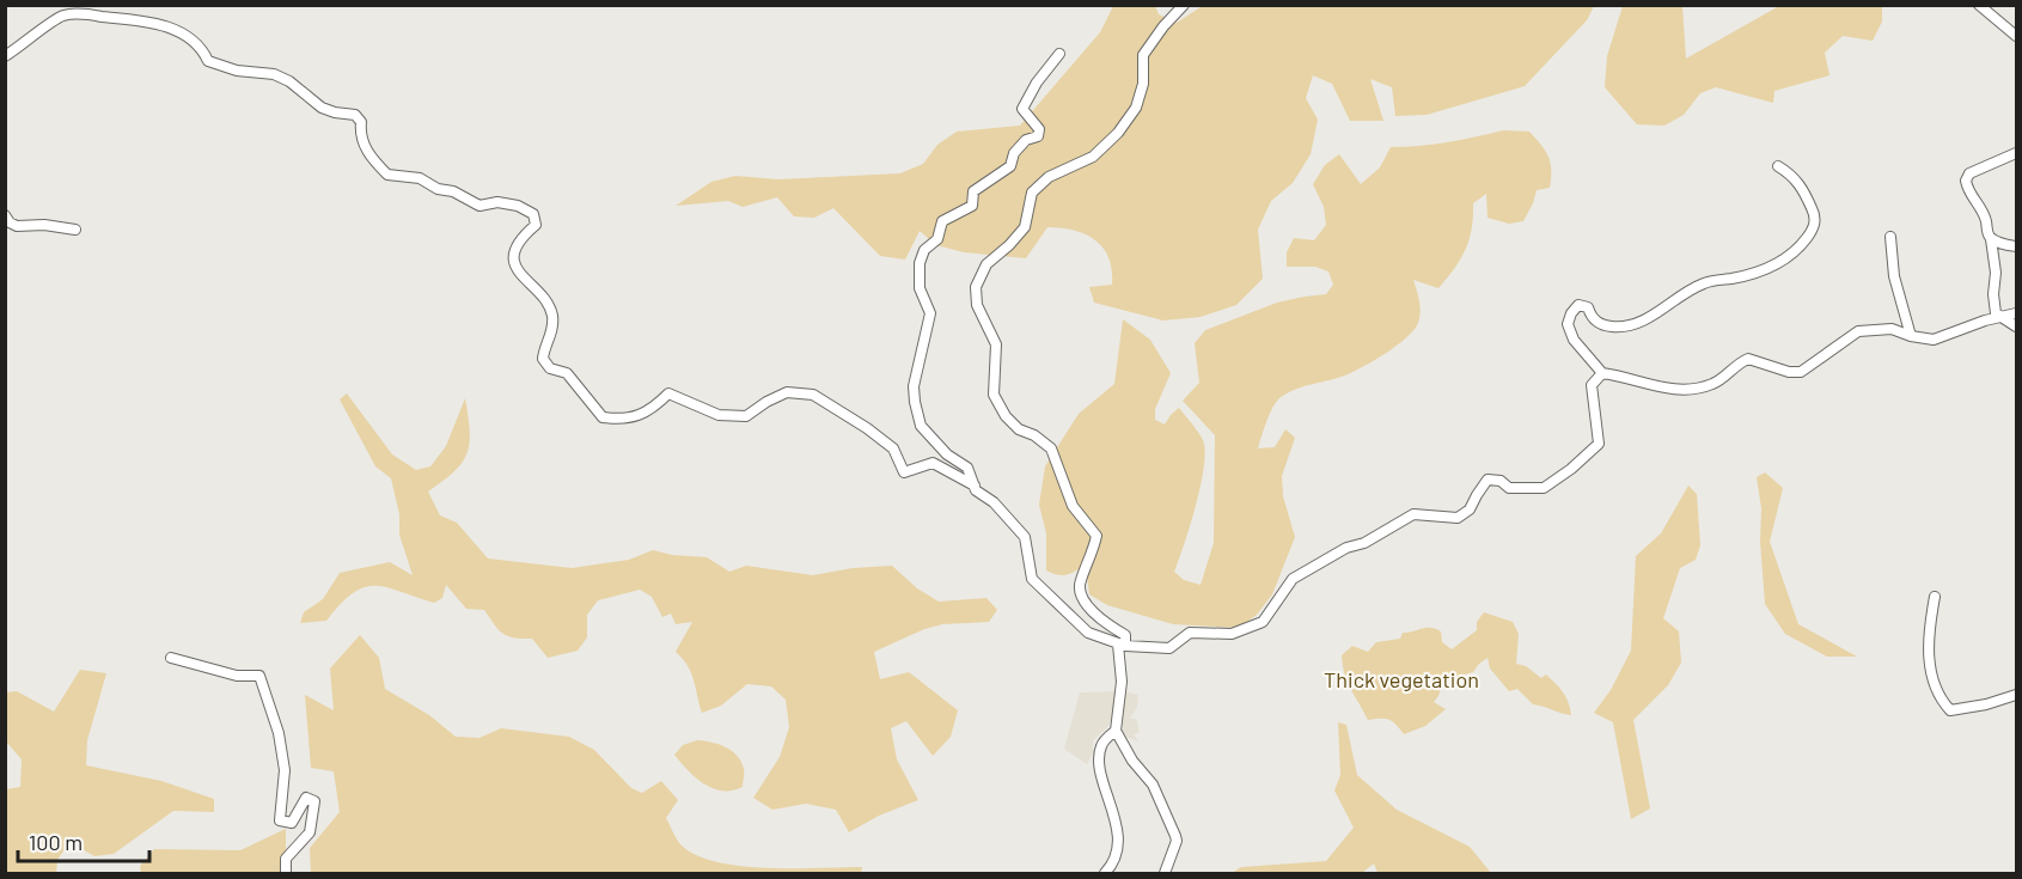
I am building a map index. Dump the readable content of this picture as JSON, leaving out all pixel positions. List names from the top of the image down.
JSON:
{
  "parks": ["Thick vegetation"],
  "scale_bar": "100 m"
}
